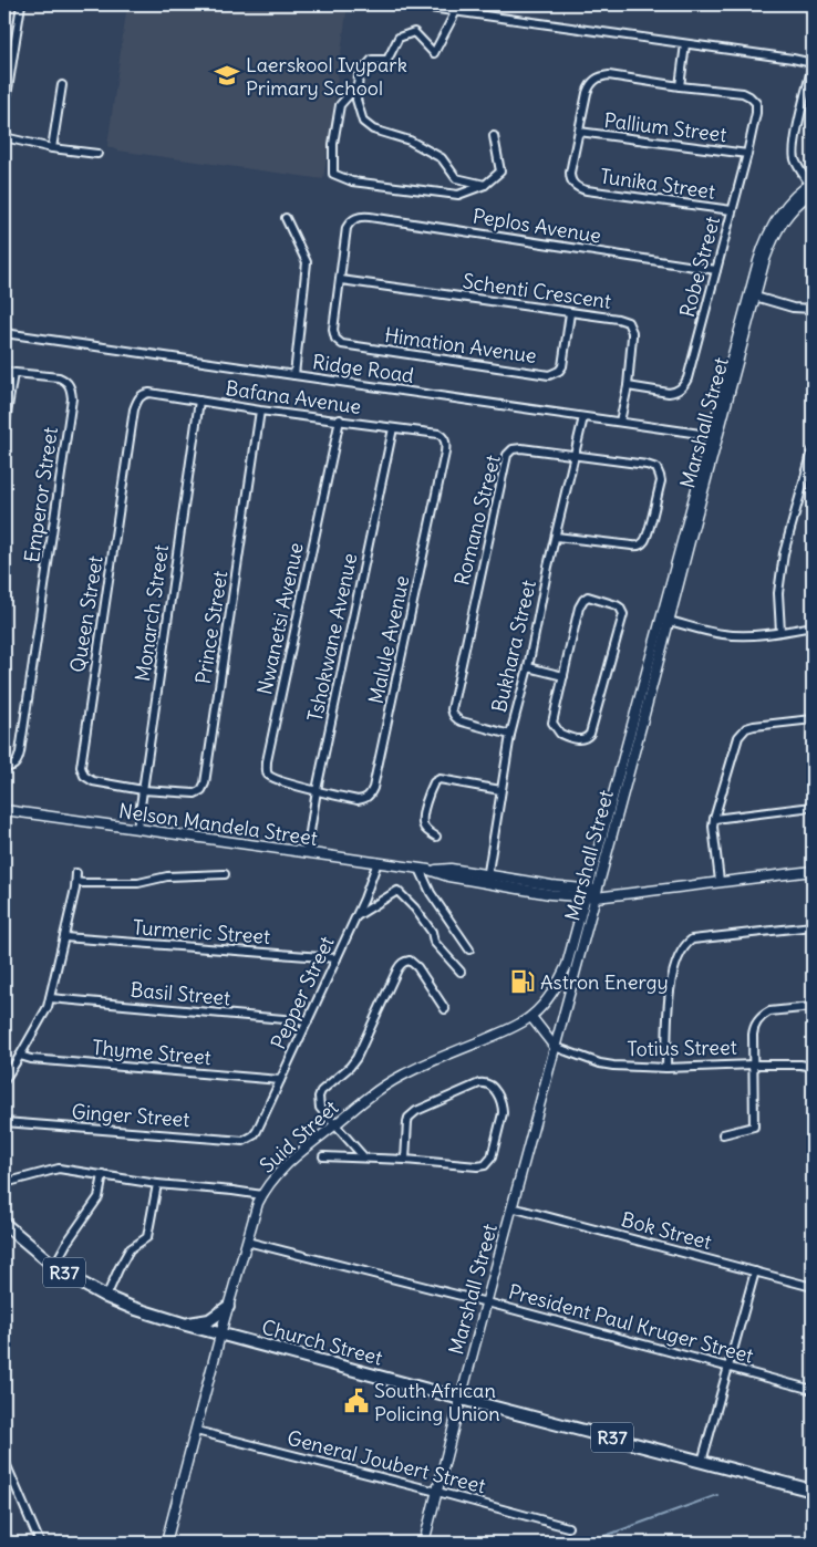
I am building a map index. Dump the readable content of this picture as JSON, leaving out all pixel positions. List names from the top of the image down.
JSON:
{
  "streets": {
    "main road": ["R37", "Church Street"],
    "street": [
      "Pallium Street",
      "Tunika Street",
      "Peplos Avenue",
      "Robe Street",
      "Schenti Crescent",
      "Himation Avenue",
      "Ridge Road",
      "Bafana Avenue",
      "Marshall Street",
      "Emperor Street",
      "Romano Street",
      "Monarch Street",
      "Queen Street",
      "Nwanetsi Avenue",
      "Prince Street",
      "Tshokwane Avenue",
      "Malule Avenue",
      "Bukhara Street",
      "Nelson Mandela Street",
      "Turmeric Street",
      "Pepper Street",
      "Basil Street",
      "Totius Street",
      "Thyme Street",
      "Ginger Street",
      "Suid Street",
      "Bok Street",
      "President Paul Kruger Street",
      "General Joubert Street"
    ]
  },
  "crossings": [
    ["Pallium Street", "Tunika Street"],
    ["Pallium Street", "Robe Street"],
    ["Tunika Street", "Robe Street"],
    ["Peplos Avenue", "Robe Street"],
    ["Peplos Avenue", "Schenti Crescent"],
    ["Peplos Avenue", "Himation Avenue"],
    ["Robe Street", "Schenti Crescent"],
    ["Schenti Crescent", "Himation Avenue"],
    ["Schenti Crescent", "Ridge Road"],
    ["Ridge Road", "Marshall Street"],
    ["Ridge Road", "Bukhara Street"],
    ["Bafana Avenue", "Monarch Street"],
    ["Bafana Avenue", "Queen Street"],
    ["Bafana Avenue", "Nwanetsi Avenue"],
    ["Bafana Avenue", "Prince Street"],
    ["Bafana Avenue", "Tshokwane Avenue"],
    ["Bafana Avenue", "Malule Avenue"],
    ["Marshall Street", "Nelson Mandela Street"],
    ["Marshall Street", "Totius Street"],
    ["Marshall Street", "Suid Street"],
    ["Marshall Street", "Bok Street"],
    ["Marshall Street", "President Paul Kruger Street"],
    ["Marshall Street", "Church Street"],
    ["Marshall Street", "General Joubert Street"],
    ["Romano Street", "Bukhara Street"],
    ["Monarch Street", "Queen Street"],
    ["Monarch Street", "Prince Street"],
    ["Monarch Street", "Nelson Mandela Street"],
    ["Queen Street", "Prince Street"],
    ["Nwanetsi Avenue", "Tshokwane Avenue"],
    ["Nwanetsi Avenue", "Malule Avenue"],
    ["Tshokwane Avenue", "Malule Avenue"],
    ["Tshokwane Avenue", "Nelson Mandela Street"],
    ["Bukhara Street", "Nelson Mandela Street"],
    ["Nelson Mandela Street", "Pepper Street"],
    ["Nelson Mandela Street", "Suid Street"],
    ["Turmeric Street", "Pepper Street"],
    ["Pepper Street", "Basil Street"],
    ["Pepper Street", "Thyme Street"],
    ["Pepper Street", "Ginger Street"],
    ["Suid Street", "President Paul Kruger Street"],
    ["Suid Street", "Church Street"],
    ["Suid Street", "General Joubert Street"]
  ],
  "places": {
    "school or university": ["Laerskool Ivypark Primary School"],
    "fuel station": ["Astron Energy"],
    "public building": ["South African Policing Union"]
  }
}
